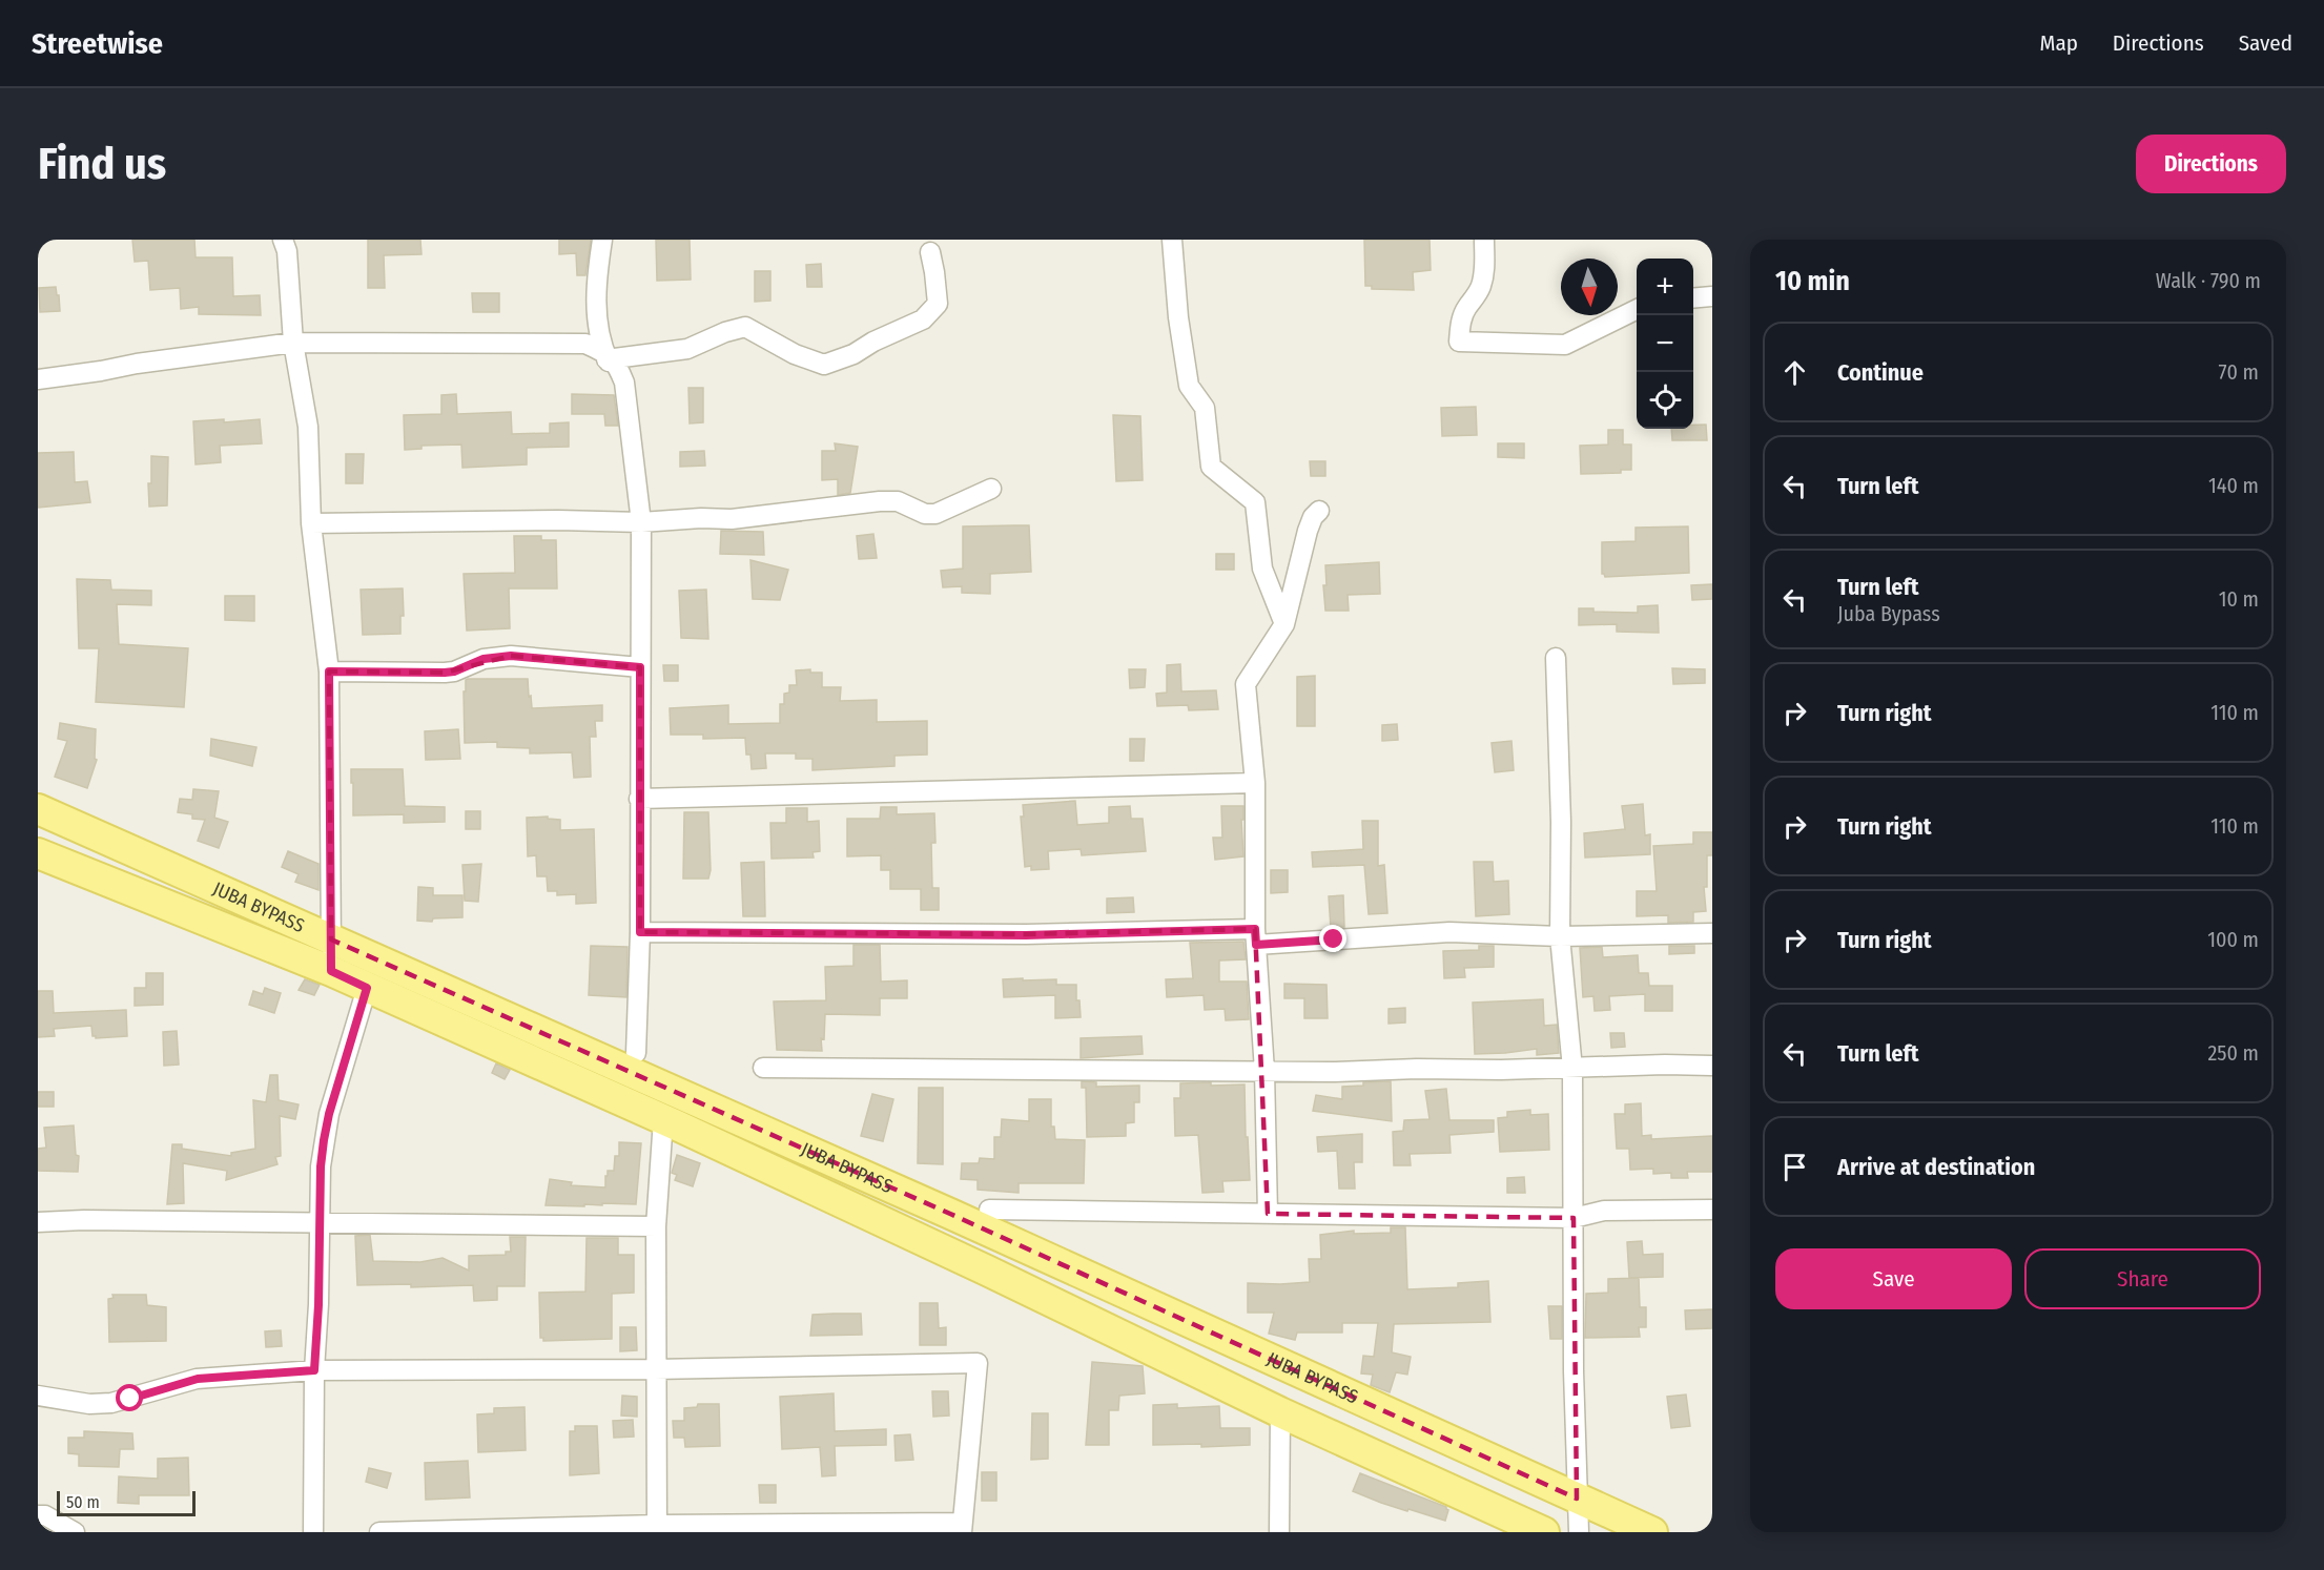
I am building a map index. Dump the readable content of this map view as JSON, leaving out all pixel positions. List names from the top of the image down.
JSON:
{
  "streets": {
    "main road": ["JUBA BYPASS"]
  },
  "scale_bar": "50 m",
  "north": "bottom",
  "page": {
    "header": "Streetwise",
    "nav": ["Map", "Directions", "Saved"],
    "buttons": [
      "Directions",
      ["Save", "Share"]
    ],
    "title": "Find us",
    "heading": ["10 min", "Walk · 790 m"],
    "map_buttons": ["+", "−"],
    "list": [
      ["Continue", "70 m"],
      ["Turn left", "140 m"],
      ["Turn left", "Juba Bypass", "10 m"],
      ["Turn right", "110 m"],
      ["Turn right", "110 m"],
      ["Turn right", "100 m"],
      ["Turn left", "250 m"],
      "Arrive at destination"
    ],
    "scale": "50 m"
  }
}
